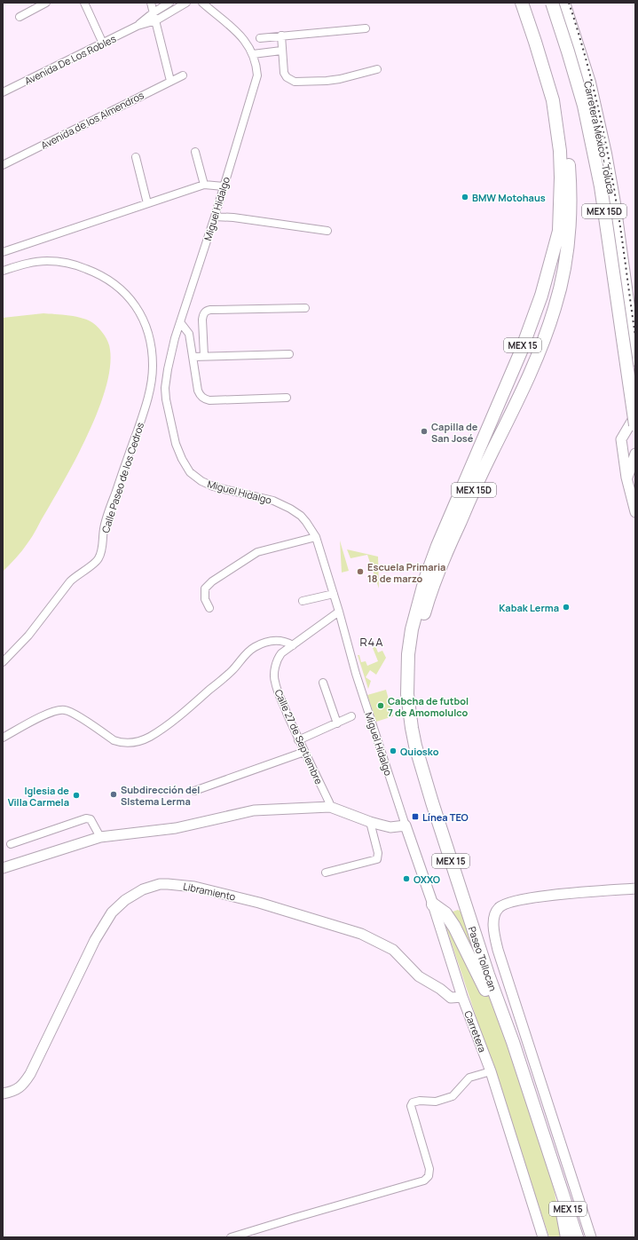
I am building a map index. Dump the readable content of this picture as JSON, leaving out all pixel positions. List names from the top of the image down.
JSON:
{
  "streets": {
    "highway": [
      "Carretera México - Toluca",
      "MEX 15D",
      "MEX 15",
      "Paseo Tollocan"
    ],
    "main road": ["Libramiento", "Carretera"],
    "street": [
      "Avenida De Los Robles",
      "Avenida de los Almendros",
      "Miguel Hidalgo",
      "Calle Paseo de los Cedros",
      "Calle 27 de Septiembre"
    ]
  },
  "crossings": [
    ["Miguel Hidalgo", "Calle 27 de Septiembre"],
    ["Miguel Hidalgo", "Carretera"],
    ["MEX 15D", "MEX 15"],
    ["MEX 15D", "Paseo Tollocan"],
    ["MEX 15", "Paseo Tollocan"],
    ["Libramiento", "Carretera"]
  ],
  "districts": ["R4A"],
  "places": {
    "other": [
      "BMW Motohaus",
      "Capilla de San José",
      "Escuela Primaria 18 de marzo",
      "Kabak Lerma",
      "Cabcha de futbol 7 de Amomolulco",
      "Quiosko",
      "Subdirección del SIstema Lerma",
      "Iglesia de Villa Carmela",
      "OXXO"
    ],
    "transit": ["Línea TEO"]
  }
}
